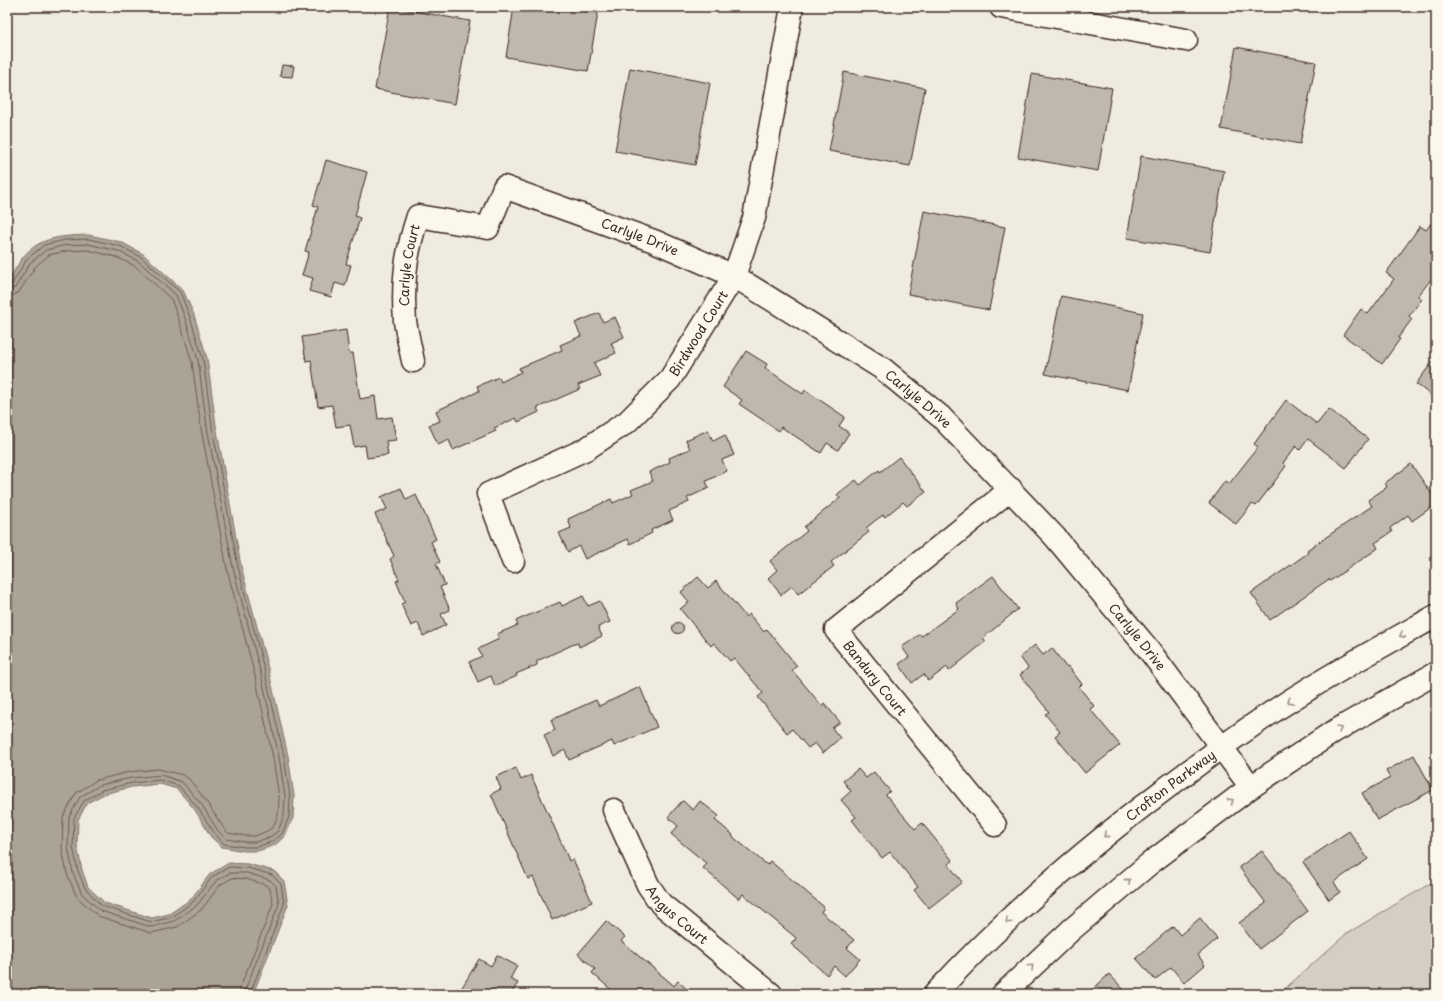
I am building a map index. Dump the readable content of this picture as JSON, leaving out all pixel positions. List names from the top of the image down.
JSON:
{
  "streets": {
    "street": [
      "Carlyle Drive",
      "Carlyle Court",
      "Birdwood Court",
      "Bandury Court",
      "Crofton Parkway",
      "Angus Court"
    ]
  },
  "crossings": [
    ["Carlyle Drive", "Carlyle Court"],
    ["Carlyle Drive", "Birdwood Court"],
    ["Carlyle Drive", "Bandury Court"],
    ["Carlyle Drive", "Crofton Parkway"]
  ]
}
